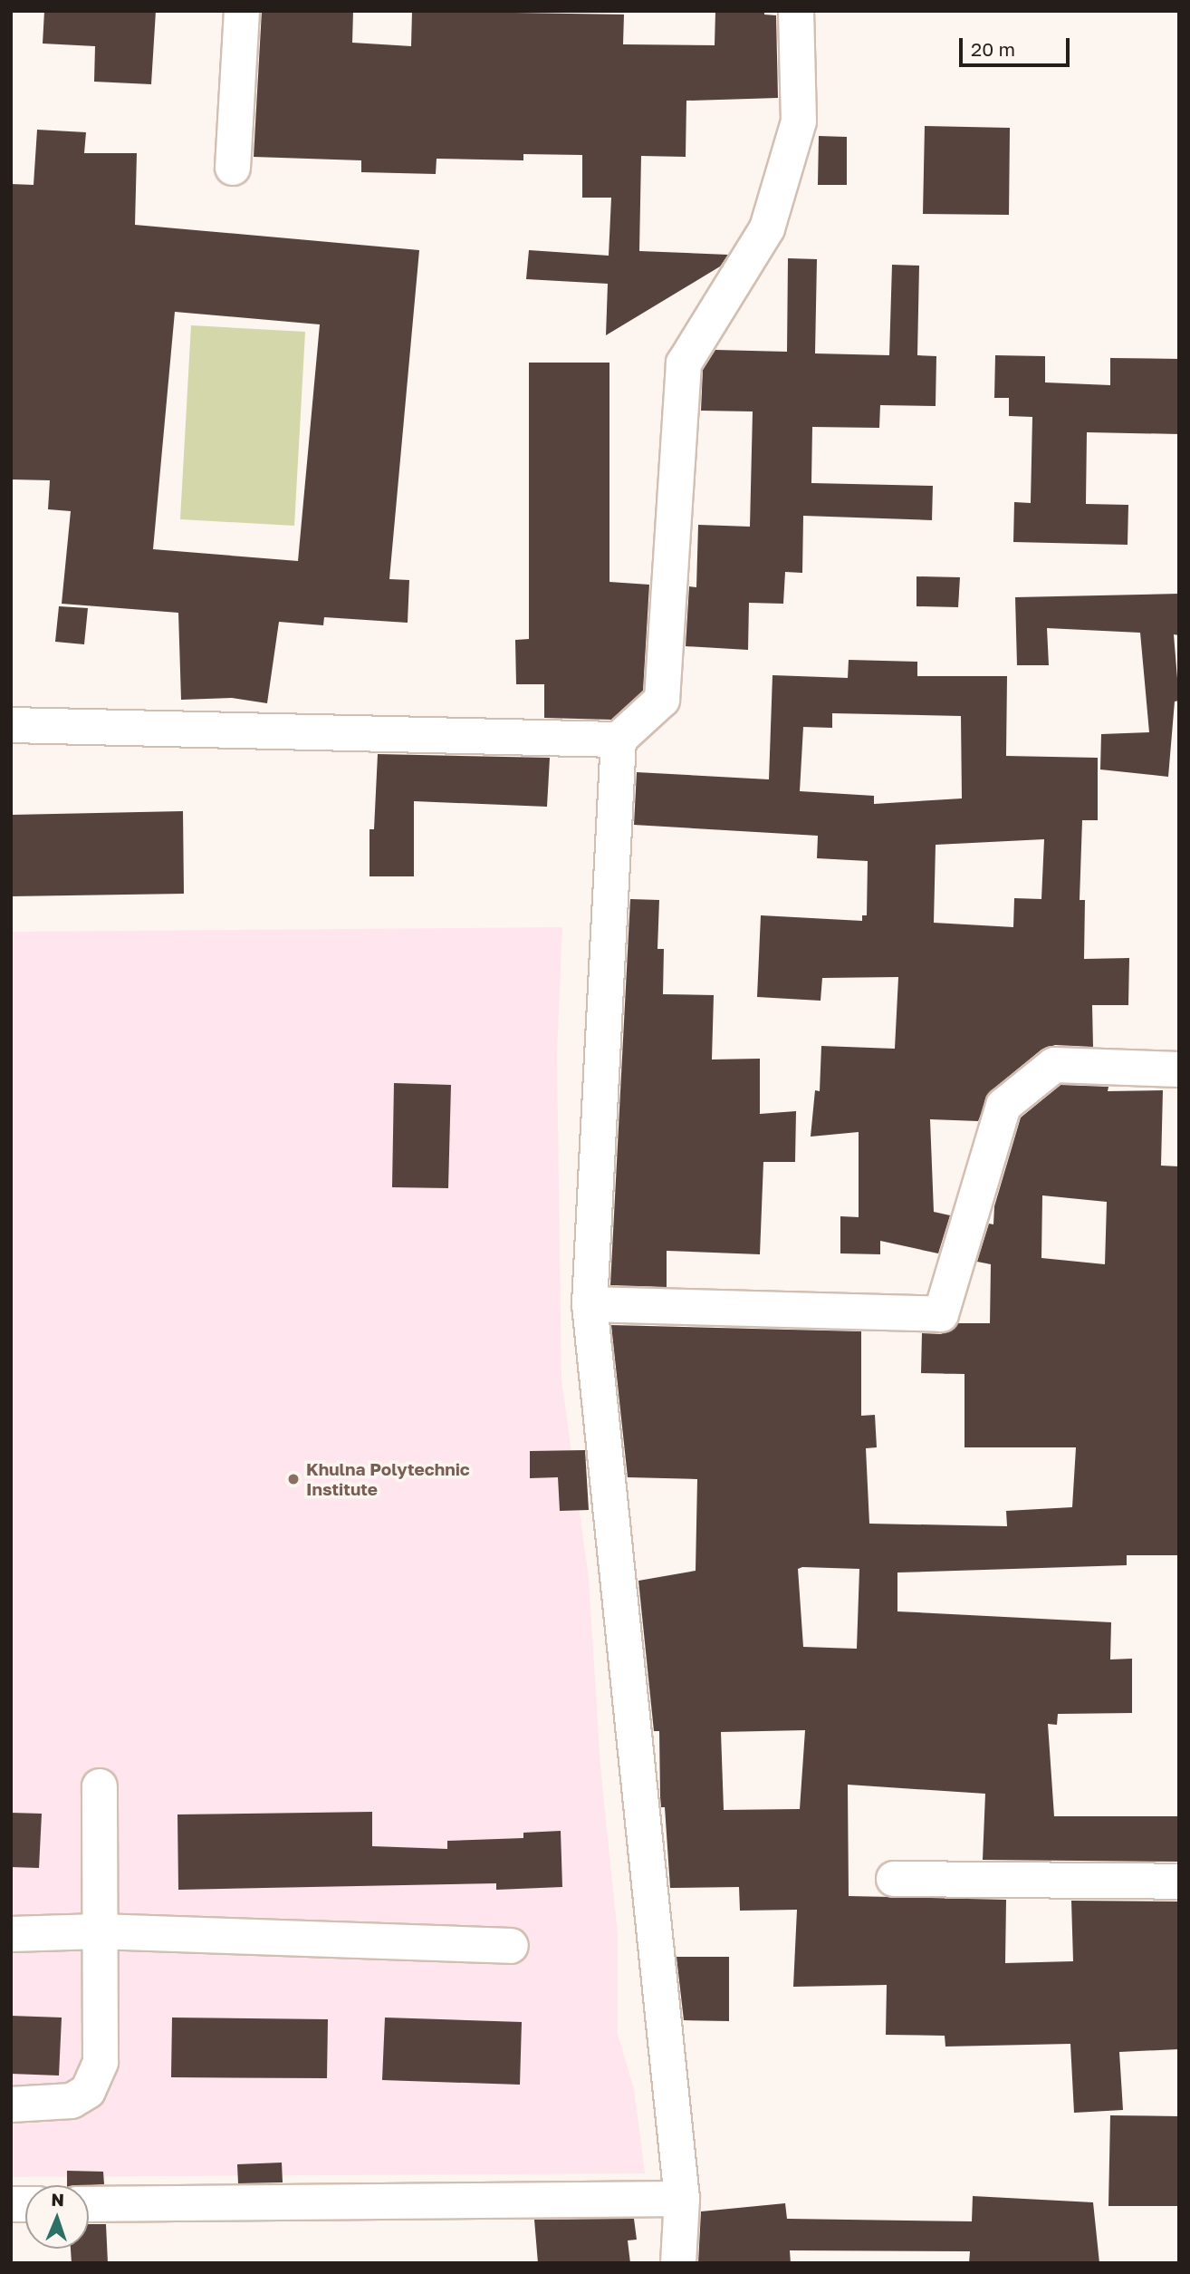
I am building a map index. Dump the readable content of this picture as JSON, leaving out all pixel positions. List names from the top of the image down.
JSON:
{
  "places": ["Khulna Polytechnic Institute"],
  "scale_bar": "20 m",
  "north": "top"
}
